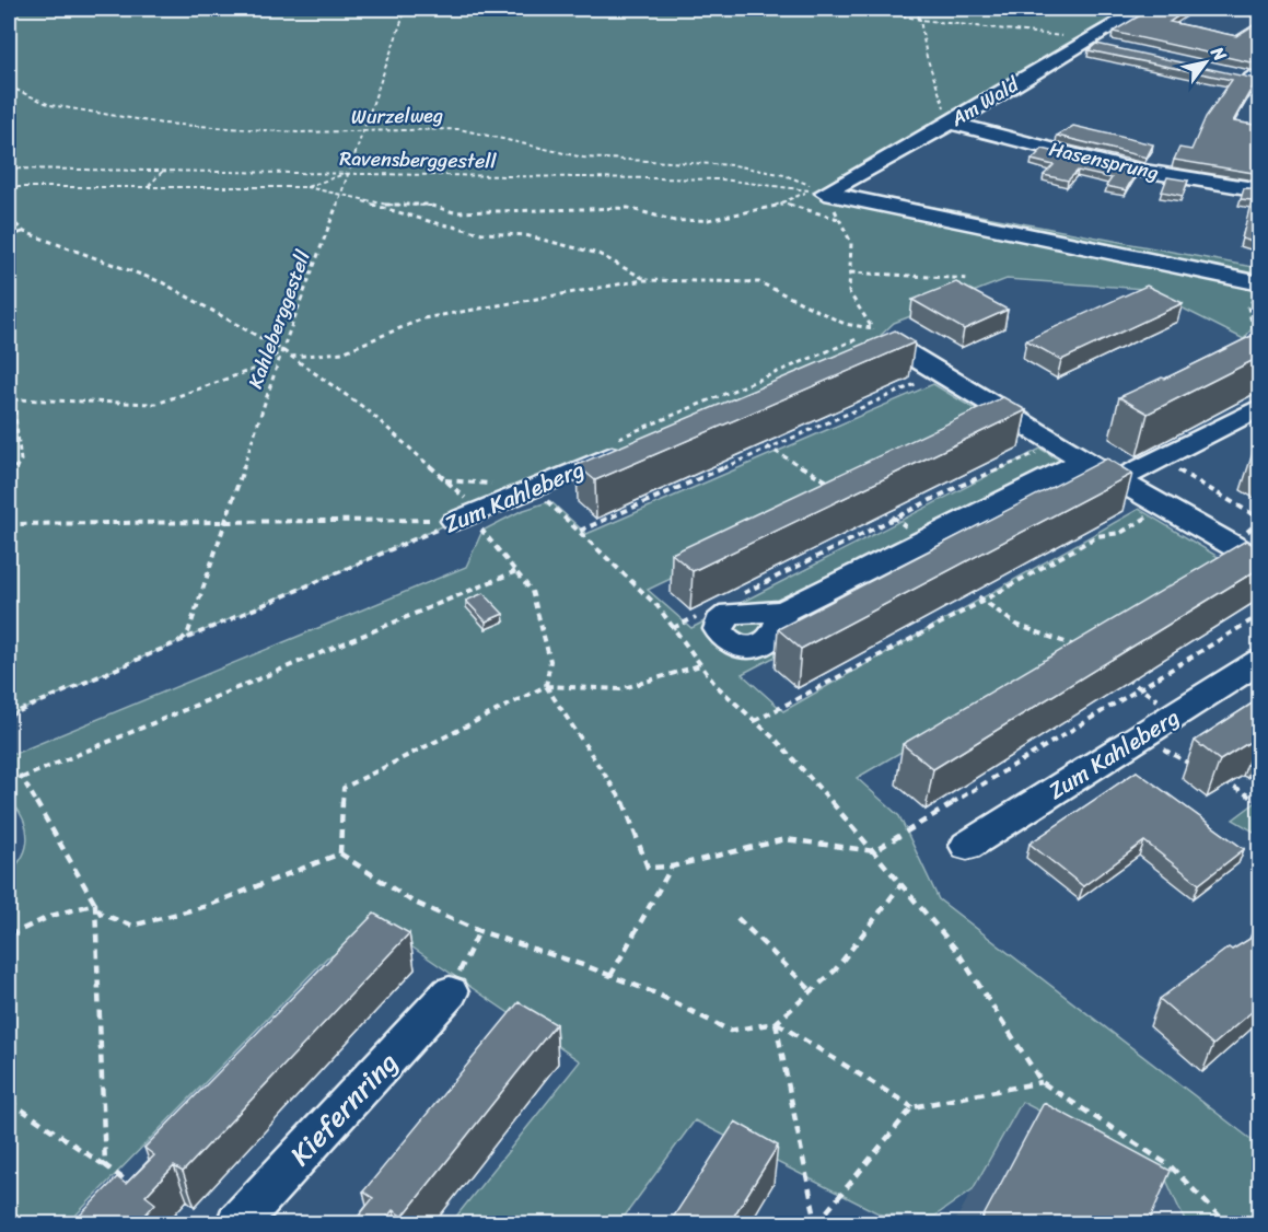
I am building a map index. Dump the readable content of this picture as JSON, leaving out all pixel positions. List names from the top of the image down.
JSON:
{
  "streets": {
    "street": [
      "Am Wald",
      "Hasensprung",
      "Zum Kahleberg",
      "Kiefernring"
    ],
    "path": ["Wurzelweg", "Ravensberggestell", "Kahleberggestell"]
  },
  "crossings": [
    ["Am Wald", "Wurzelweg"],
    ["Am Wald", "Ravensberggestell"],
    ["Am Wald", "Hasensprung"],
    ["Wurzelweg", "Ravensberggestell"],
    ["Wurzelweg", "Kahleberggestell"],
    ["Ravensberggestell", "Kahleberggestell"],
    ["Kahleberggestell", "Zum Kahleberg"]
  ],
  "north": "top right"
}
